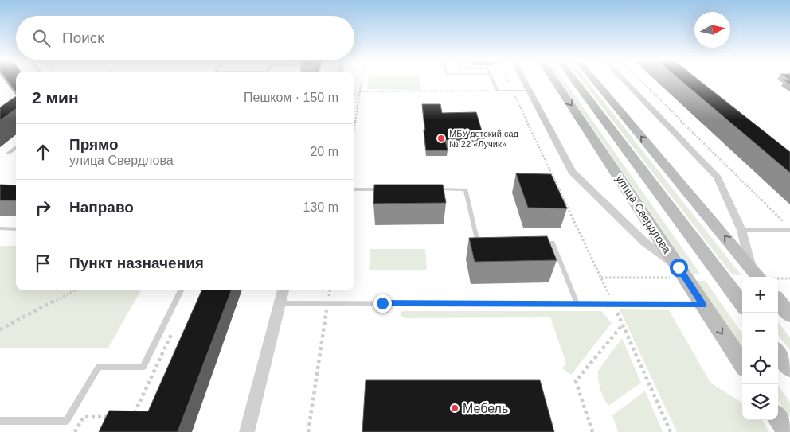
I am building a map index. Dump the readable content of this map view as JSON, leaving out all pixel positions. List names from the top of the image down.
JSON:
{
  "streets": {
    "main road": ["улица Свердлова"]
  },
  "places": ["МБУ детский сад № 22 «Лучик»", "Мебель"],
  "north": "right",
  "page": {
    "search": "Поиск",
    "heading": ["2 мин", "Пешком · 150 m"],
    "list": [
      ["Прямо", "улица Свердлова", "20 m"],
      ["Направо", "130 m"],
      "Пункт назначения"
    ],
    "map_buttons": ["+", "−"]
  }
}
